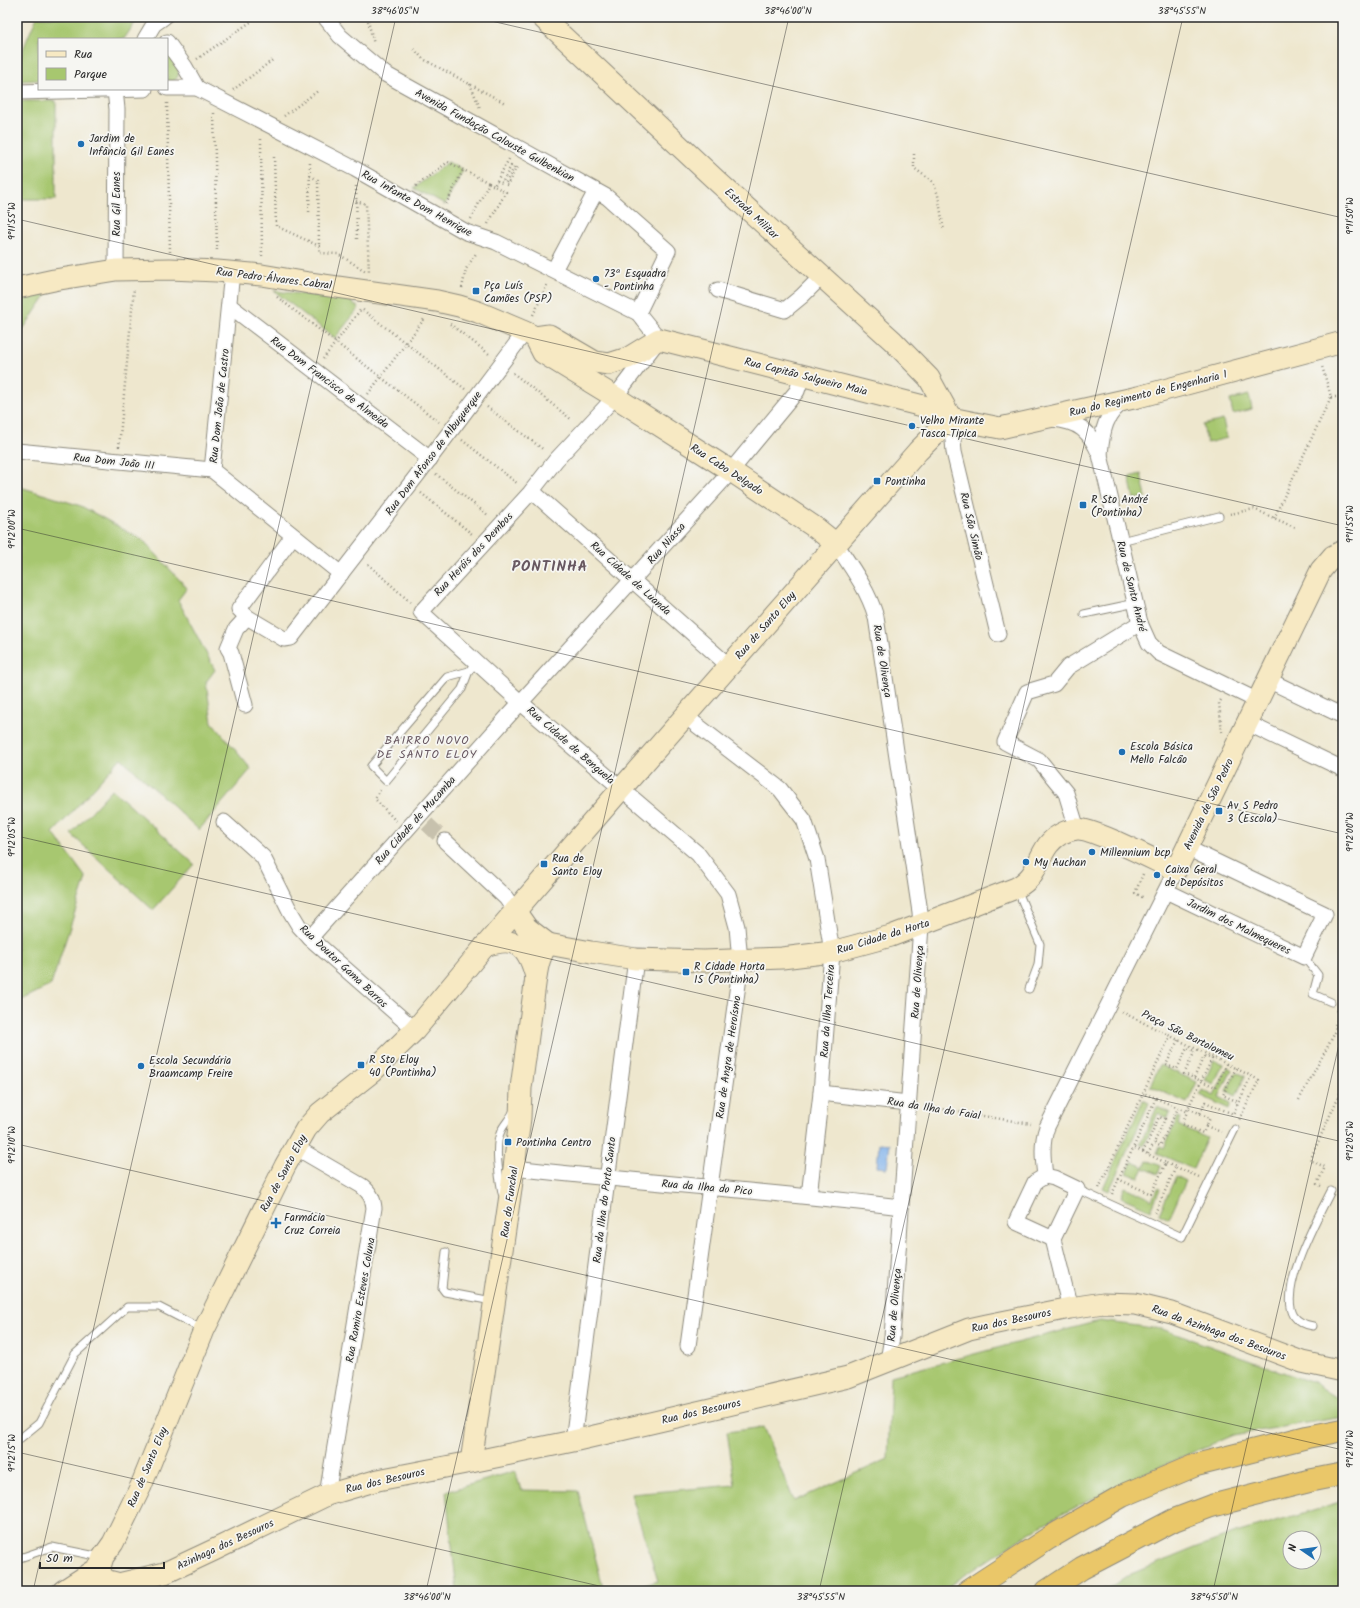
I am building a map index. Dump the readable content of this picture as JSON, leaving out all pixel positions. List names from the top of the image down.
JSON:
{
  "streets": {
    "main road": [
      "Estrada Militar",
      "Rua Pedro Álvares Cabral",
      "Rua Capitão Salgueiro Maia",
      "Rua do Regimento de Engenharia 1",
      "Rua Cabo Delgado",
      "Rua de Santo Eloy",
      "Avenida de São Pedro",
      "Rua Cidade da Horta",
      "Rua do Funchal",
      "Rua dos Besouros",
      "Rua da Azinhaga dos Besouros",
      "Azinhaga dos Besouros"
    ],
    "street": [
      "Avenida Fundação Calouste Gulbenkian",
      "Rua Infante Dom Henrique",
      "Rua Gil Eanes",
      "Rua Dom Francisco de Almeida",
      "Rua Dom João de Castro",
      "Rua Dom Afonso de Albuquerque",
      "Rua Dom João III",
      "Rua São Simão",
      "Rua Niassa",
      "Rua Heróis dos Dembos",
      "Rua Cidade de Luanda",
      "Rua de Santo André",
      "Rua de Olivença",
      "Rua Cidade de Benguela",
      "Rua Cidade de Mucamba",
      "Jardim dos Malmequeres",
      "Rua Doutor Gama Barros",
      "Rua da Ilha Terceira",
      "Rua de Angra de Heroísmo",
      "Rua da Ilha do Faial",
      "Rua da Ilha do Pico",
      "Rua da Ilha do Porto Santo",
      "Rua Ramiro Esteves Coluna"
    ],
    "path": ["Praça São Bartolomeu"]
  },
  "crossings": [
    ["Avenida Fundação Calouste Gulbenkian", "Rua Infante Dom Henrique"],
    ["Rua Gil Eanes", "Rua Pedro Álvares Cabral"],
    ["Estrada Militar", "Rua Capitão Salgueiro Maia"],
    ["Estrada Militar", "Rua do Regimento de Engenharia 1"],
    ["Estrada Militar", "Rua São Simão"],
    ["Estrada Militar", "Rua de Santo Eloy"],
    ["Rua Pedro Álvares Cabral", "Rua Capitão Salgueiro Maia"],
    ["Rua Pedro Álvares Cabral", "Rua Dom João de Castro"],
    ["Rua Pedro Álvares Cabral", "Rua Dom Afonso de Albuquerque"],
    ["Rua Pedro Álvares Cabral", "Rua Cabo Delgado"],
    ["Rua Pedro Álvares Cabral", "Rua Heróis dos Dembos"],
    ["Rua Capitão Salgueiro Maia", "Rua do Regimento de Engenharia 1"],
    ["Rua Capitão Salgueiro Maia", "Rua São Simão"],
    ["Rua Capitão Salgueiro Maia", "Rua Niassa"],
    ["Rua Capitão Salgueiro Maia", "Rua Heróis dos Dembos"],
    ["Rua Capitão Salgueiro Maia", "Rua de Santo Eloy"],
    ["Rua Dom Francisco de Almeida", "Rua Dom João de Castro"],
    ["Rua Dom Francisco de Almeida", "Rua Dom Afonso de Albuquerque"],
    ["Rua do Regimento de Engenharia 1", "Rua São Simão"],
    ["Rua do Regimento de Engenharia 1", "Rua de Santo André"],
    ["Rua do Regimento de Engenharia 1", "Rua de Santo Eloy"],
    ["Rua Dom João de Castro", "Rua Dom Afonso de Albuquerque"],
    ["Rua Dom João de Castro", "Rua Dom João III"],
    ["Rua Dom Afonso de Albuquerque", "Rua Cabo Delgado"],
    ["Rua Cabo Delgado", "Rua Niassa"],
    ["Rua Cabo Delgado", "Rua Heróis dos Dembos"],
    ["Rua Cabo Delgado", "Rua de Santo Eloy"],
    ["Rua Cabo Delgado", "Rua de Olivença"],
    ["Rua São Simão", "Rua de Santo Eloy"],
    ["Rua Niassa", "Rua Cidade de Luanda"],
    ["Rua Niassa", "Rua Cidade de Benguela"],
    ["Rua Niassa", "Rua Cidade de Mucamba"],
    ["Rua Heróis dos Dembos", "Rua Cidade de Luanda"],
    ["Rua Cidade de Luanda", "Rua de Santo Eloy"],
    ["Rua de Santo André", "Avenida de São Pedro"],
    ["Rua de Santo Eloy", "Rua de Olivença"],
    ["Rua de Santo Eloy", "Rua Cidade de Benguela"],
    ["Rua de Santo Eloy", "Rua Doutor Gama Barros"],
    ["Rua de Santo Eloy", "Rua da Ilha Terceira"],
    ["Rua de Santo Eloy", "Rua de Angra de Heroísmo"],
    ["Rua de Santo Eloy", "Rua Ramiro Esteves Coluna"],
    ["Rua de Olivença", "Rua Cidade da Horta"],
    ["Rua de Olivença", "Rua da Ilha do Faial"],
    ["Rua de Olivença", "Rua da Ilha do Pico"],
    ["Rua de Olivença", "Rua dos Besouros"],
    ["Rua Cidade de Benguela", "Rua Cidade de Mucamba"],
    ["Rua Cidade de Benguela", "Rua de Angra de Heroísmo"],
    ["Avenida de São Pedro", "Jardim dos Malmequeres"],
    ["Avenida de São Pedro", "Praça São Bartolomeu"],
    ["Avenida de São Pedro", "Rua da Ilha do Faial"],
    ["Rua Cidade de Mucamba", "Rua Doutor Gama Barros"],
    ["Rua Cidade da Horta", "Rua da Ilha Terceira"],
    ["Rua Cidade da Horta", "Rua de Angra de Heroísmo"],
    ["Rua Cidade da Horta", "Rua da Ilha do Porto Santo"],
    ["Rua Cidade da Horta", "Rua do Funchal"],
    ["Rua da Ilha Terceira", "Rua da Ilha do Faial"],
    ["Rua da Ilha Terceira", "Rua da Ilha do Pico"],
    ["Rua de Angra de Heroísmo", "Rua da Ilha do Pico"],
    ["Rua da Ilha do Pico", "Rua da Ilha do Porto Santo"],
    ["Rua da Ilha do Pico", "Rua do Funchal"],
    ["Rua da Ilha do Porto Santo", "Rua dos Besouros"],
    ["Rua do Funchal", "Rua dos Besouros"],
    ["Rua Ramiro Esteves Coluna", "Rua dos Besouros"],
    ["Rua Ramiro Esteves Coluna", "Azinhaga dos Besouros"],
    ["Rua dos Besouros", "Rua da Azinhaga dos Besouros"],
    ["Rua dos Besouros", "Azinhaga dos Besouros"]
  ],
  "districts": ["PONTINHA", "BAIRRO NOVO DE SANTO ELOY"],
  "places": {
    "other": [
      "Jardim de Infância Gil Eanes",
      "73ª Esquadra - Pontinha",
      "Velho Mirante Tasca Tipica",
      "Escola Básica Mello Falcão",
      "Millennium bcp",
      "My Auchan",
      "Caixa Geral de Depósitos",
      "Escola Secundária Braamcamp Freire"
    ],
    "transit": [
      "Pça Luís Camões (PSP)",
      "Pontinha",
      "R Sto André (Pontinha)",
      "Av S Pedro 3 (Escola)",
      "Rua de Santo Eloy",
      "R Cidade Horta 15 (Pontinha)",
      "R Sto Eloy 40 (Pontinha)",
      "Pontinha Centro"
    ],
    "health": ["Farmácia Cruz Correia"]
  },
  "legend": ["Rua", "Parque"],
  "scale_bar": "50 m",
  "north": "left",
  "coordinates": [
    "38°46'05\"N",
    "38°46'00\"N",
    "38°45'55\"N",
    "9°11'50\"W",
    "9°11'55\"W",
    "9°12'00\"W",
    "9°12'05\"W",
    "9°12'10\"W",
    "9°12'15\"W",
    "38°45'50\"N"
  ]
}
